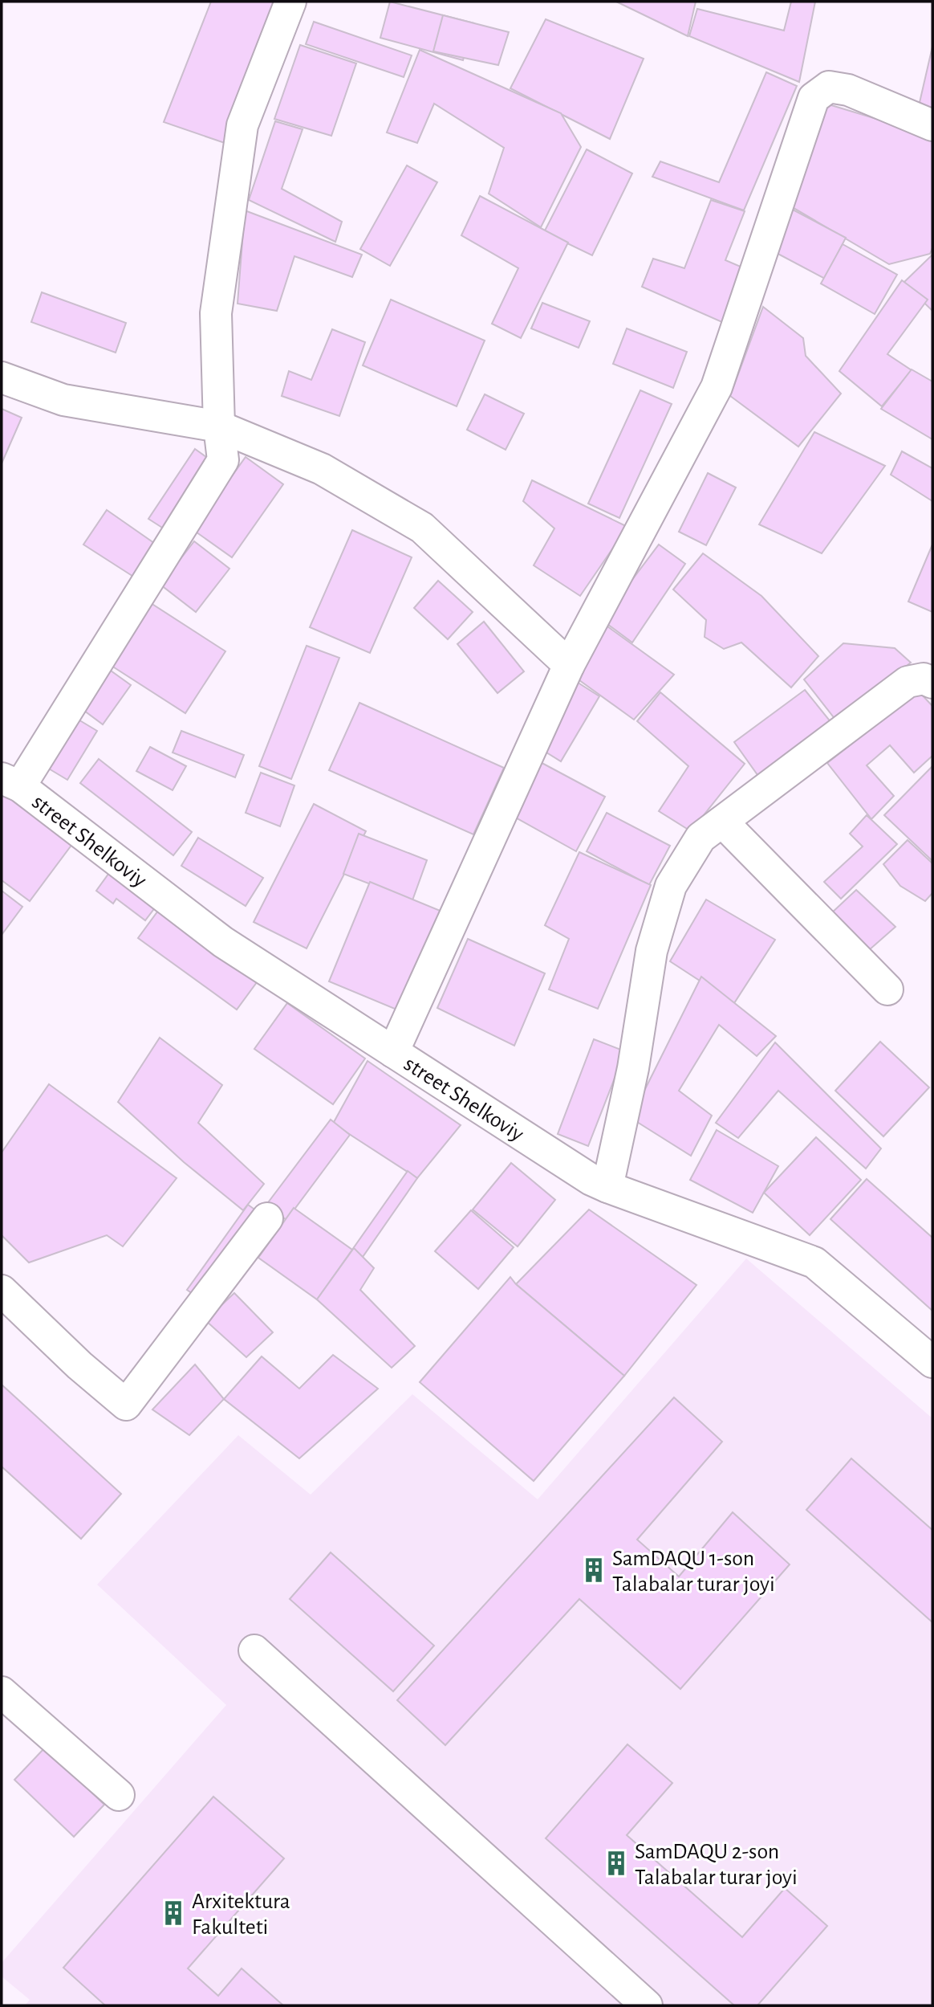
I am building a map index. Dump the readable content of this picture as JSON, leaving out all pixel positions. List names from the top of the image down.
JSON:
{
  "streets": {
    "street": ["street Shelkoviy"]
  },
  "places": {
    "building": ["SamDAQU 1-son Talabalar turar joyi", "SamDAQU 2-son Talabalar turar joyi", "Arxitektura Fakulteti"]
  }
}
